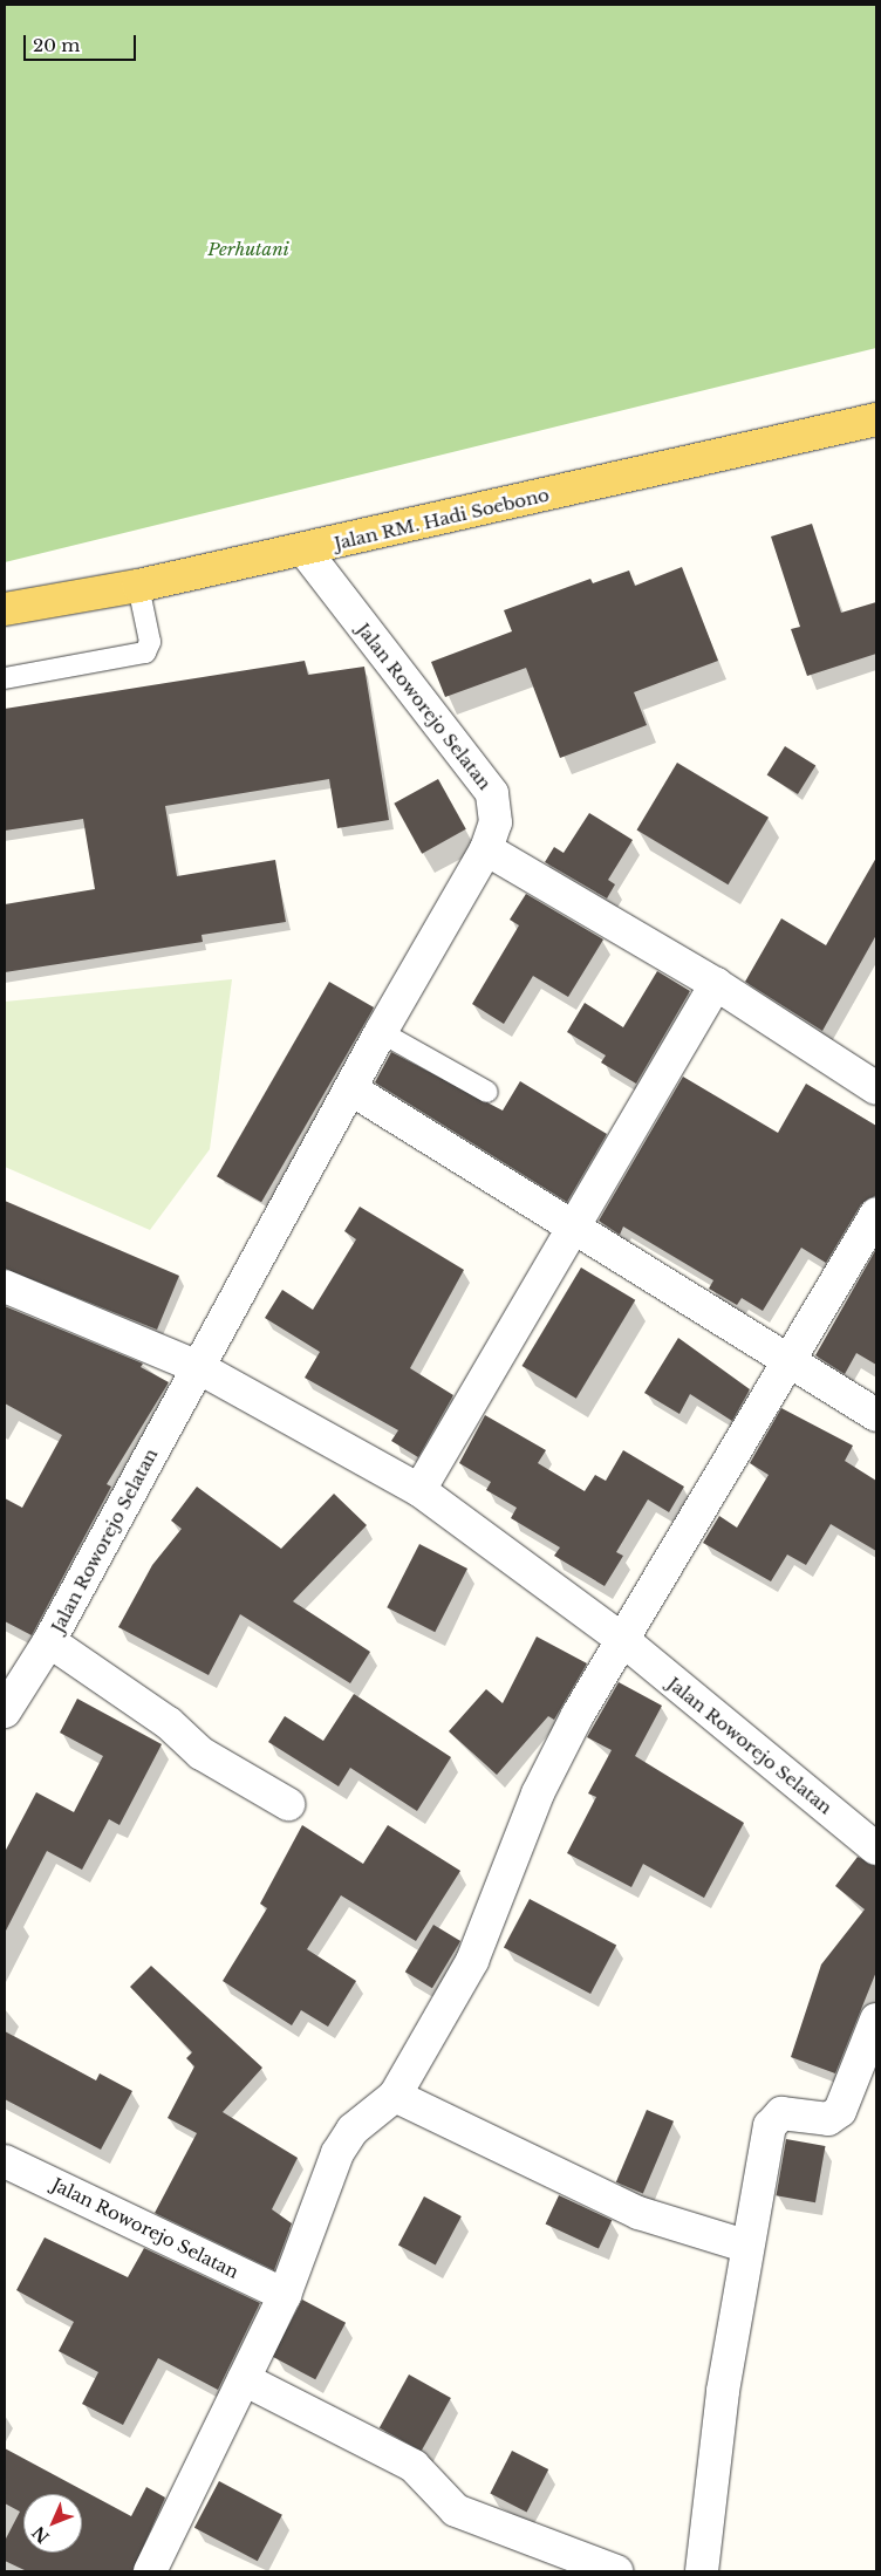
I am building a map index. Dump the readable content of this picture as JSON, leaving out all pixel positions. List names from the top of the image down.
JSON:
{
  "streets": {
    "main road": ["Jalan RM. Hadi Soebono"],
    "street": ["Jalan Roworejo Selatan"]
  },
  "crossings": [
    ["Jalan RM. Hadi Soebono", "Jalan Roworejo Selatan"]
  ],
  "parks": ["Perhutani"],
  "scale_bar": "20 m",
  "north": "bottom left"
}
